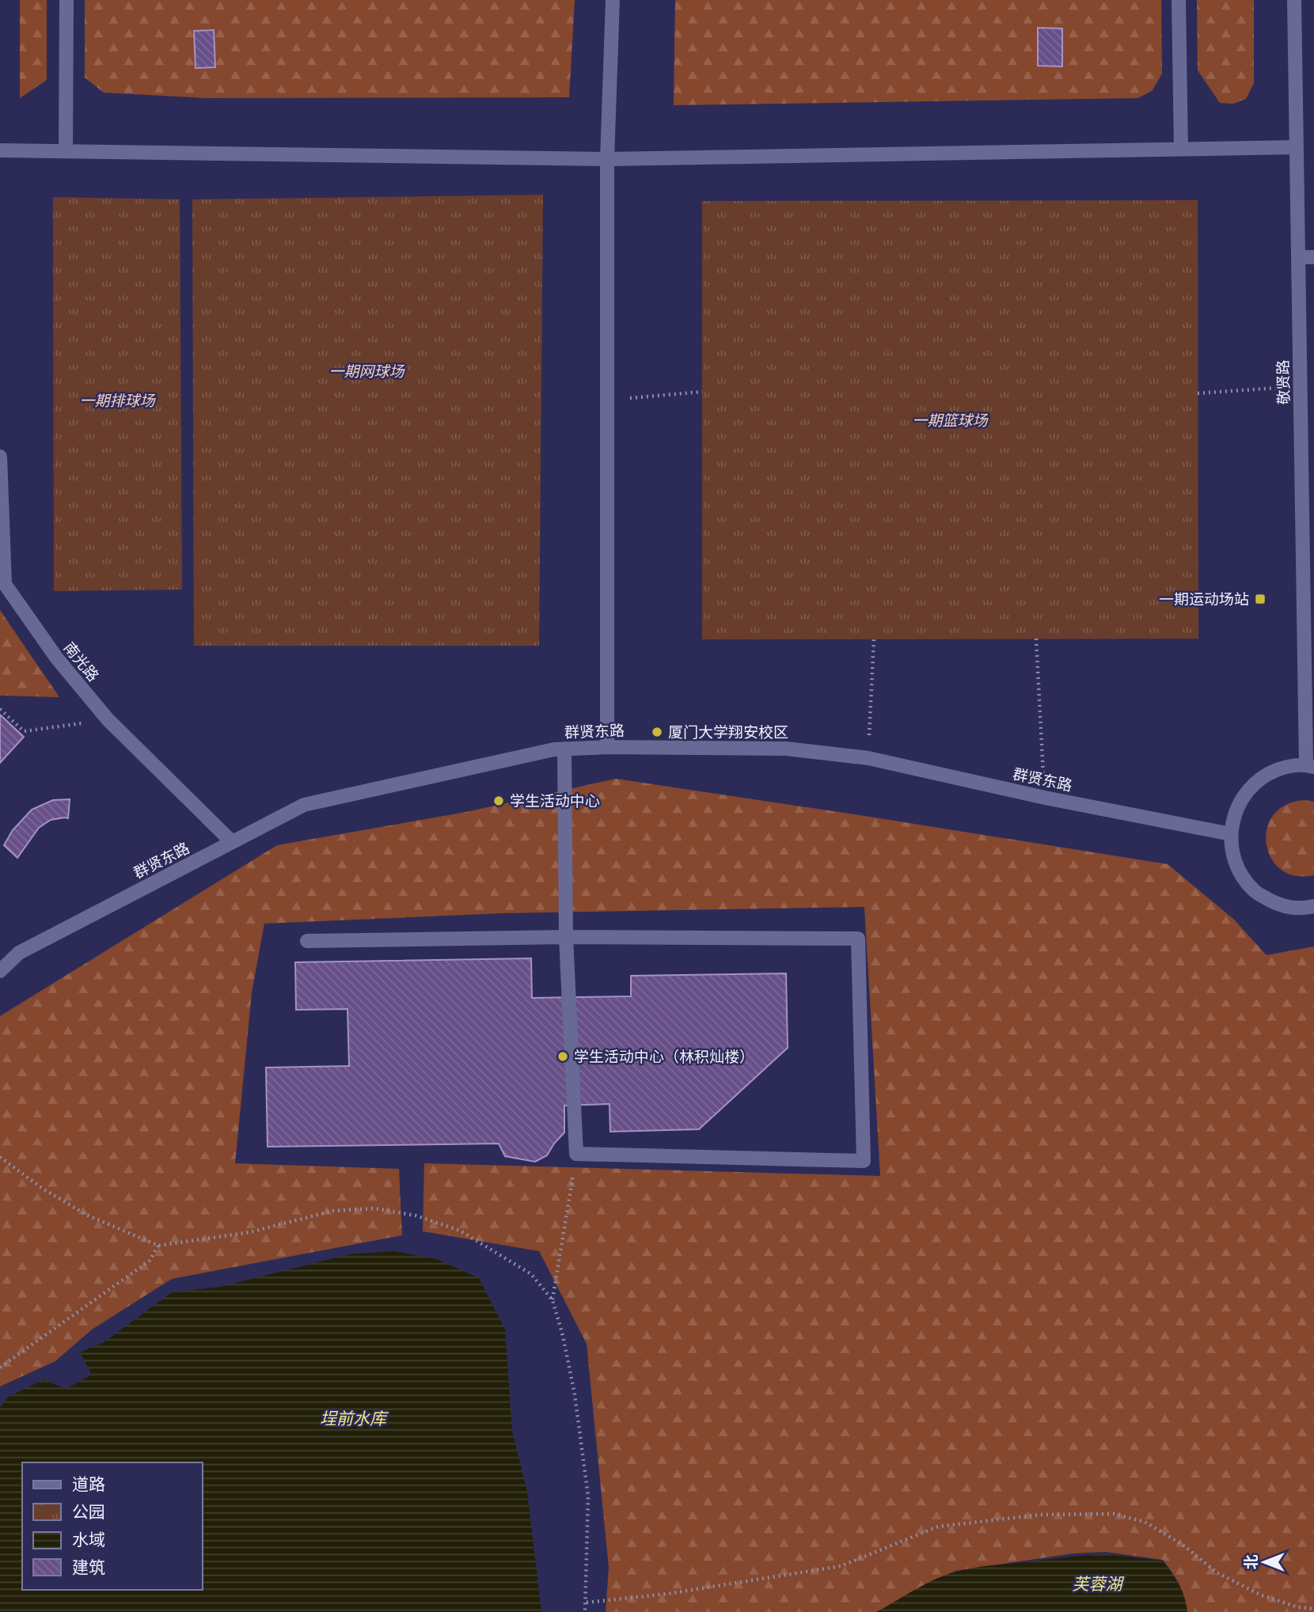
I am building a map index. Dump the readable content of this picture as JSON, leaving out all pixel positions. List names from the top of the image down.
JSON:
{
  "streets": {
    "street": ["敬贤路", "南光路", "群贤东路"]
  },
  "crossings": [
    ["南光路", "群贤东路"]
  ],
  "water": ["埕前水库", "芙蓉湖"],
  "parks": ["一期网球场", "一期排球场", "一期篮球场"],
  "places": {
    "transit": ["一期运动场站"],
    "other": ["厦门大学翔安校区", "学生活动中心", "学生活动中心（林积灿楼）"]
  },
  "legend": [
    "道路",
    "公园",
    "水域",
    "建筑"
  ],
  "north": "left"
}
